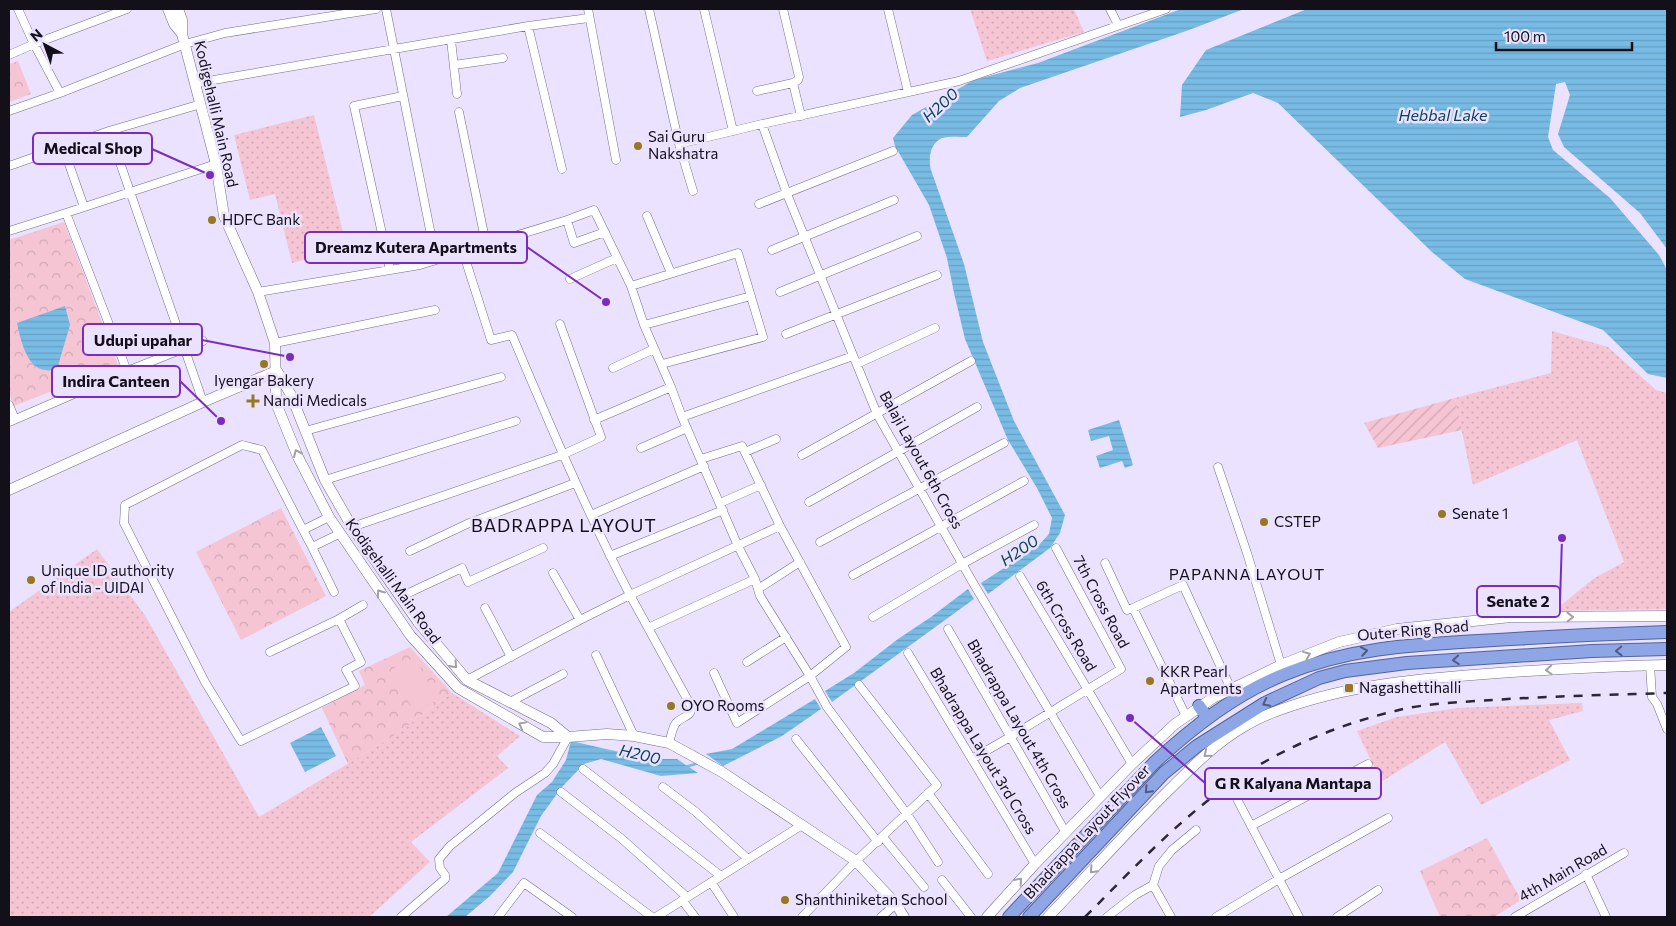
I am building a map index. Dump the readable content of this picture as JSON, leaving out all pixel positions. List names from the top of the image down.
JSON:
{
  "streets": {
    "highway": ["Outer Ring Road", "Bhadrappa Layout Flyover"],
    "street": [
      "Kodigehalli Main Road",
      "Balaji Layout 6th Cross",
      "7th Cross Road",
      "6th Cross Road",
      "Bhadrappa Layout 4th Cross",
      "Bhadrappa Layout 3rd Cross",
      "4th Main Road"
    ]
  },
  "crossings": [
    ["7th Cross Road", "6th Cross Road"],
    ["Outer Ring Road", "Bhadrappa Layout Flyover"]
  ],
  "districts": ["BADRAPPA LAYOUT", "PAPANNA LAYOUT"],
  "water": ["H200", "Hebbal Lake"],
  "places": {
    "other": [
      "Sai Guru Nakshatra",
      "Medical Shop",
      "HDFC Bank",
      "Dreamz Kutera Apartments",
      "Udupi upahar",
      "Iyengar Bakery",
      "Indira Canteen",
      "Senate 1",
      "CSTEP",
      "Senate 2",
      "Unique ID authority of India - UIDAI",
      "KKR Pearl Apartments",
      "OYO Rooms",
      "G R Kalyana Mantapa",
      "Shanthiniketan School"
    ],
    "health": ["Nandi Medicals"],
    "transit": ["Nagashettihalli"]
  },
  "scale_bar": "100 m",
  "north": "top left"
}
